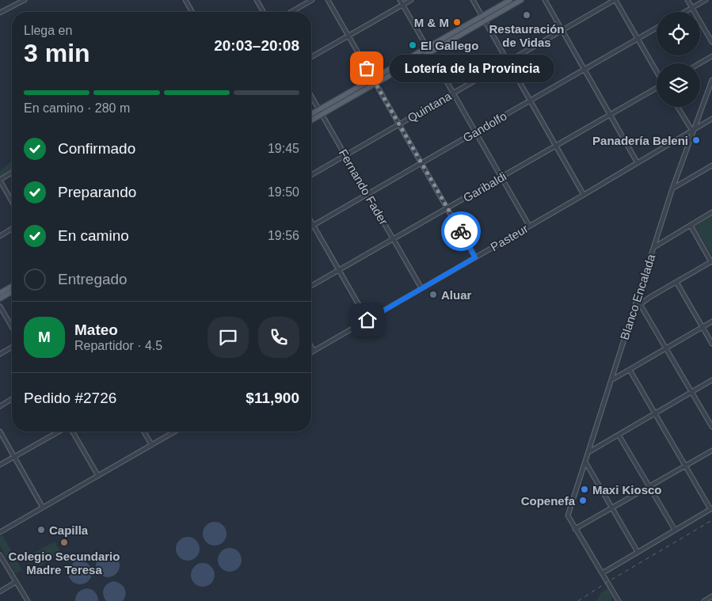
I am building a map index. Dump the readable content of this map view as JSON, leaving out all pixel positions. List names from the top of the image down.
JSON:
{
  "streets": {
    "street": [
      "Quintana",
      "Gandolfo",
      "Fernando Fader",
      "Garibaldi",
      "Pasteur",
      "Blanco Encalada"
    ]
  },
  "crossings": [
    ["Quintana", "Fernando Fader"],
    ["Gandolfo", "Fernando Fader"],
    ["Fernando Fader", "Garibaldi"],
    ["Fernando Fader", "Pasteur"],
    ["Pasteur", "Blanco Encalada"]
  ],
  "places": [
    "Restauración de Vidas",
    "M & M",
    "El Gallego",
    "Lotería de la Provincia",
    "Panadería Beleni",
    "Aluar",
    "Maxi Kiosco",
    "Copenefa",
    "Capilla",
    "Colegio Secundario Madre Teresa"
  ],
  "page": {
    "heading": ["3 min", "Llega en", "20:03–20:08"],
    "panel": [
      "Mateo",
      "Repartidor · 4.5",
      "Pedido #2726",
      "$11,900"
    ],
    "bubble": "Lotería de la Provincia",
    "bar": "En camino · 280 m",
    "list": [
      ["Confirmado", "19:45"],
      ["Preparando", "19:50"],
      ["En camino", "19:56"],
      "Entregado"
    ],
    "round": "M"
  }
}
